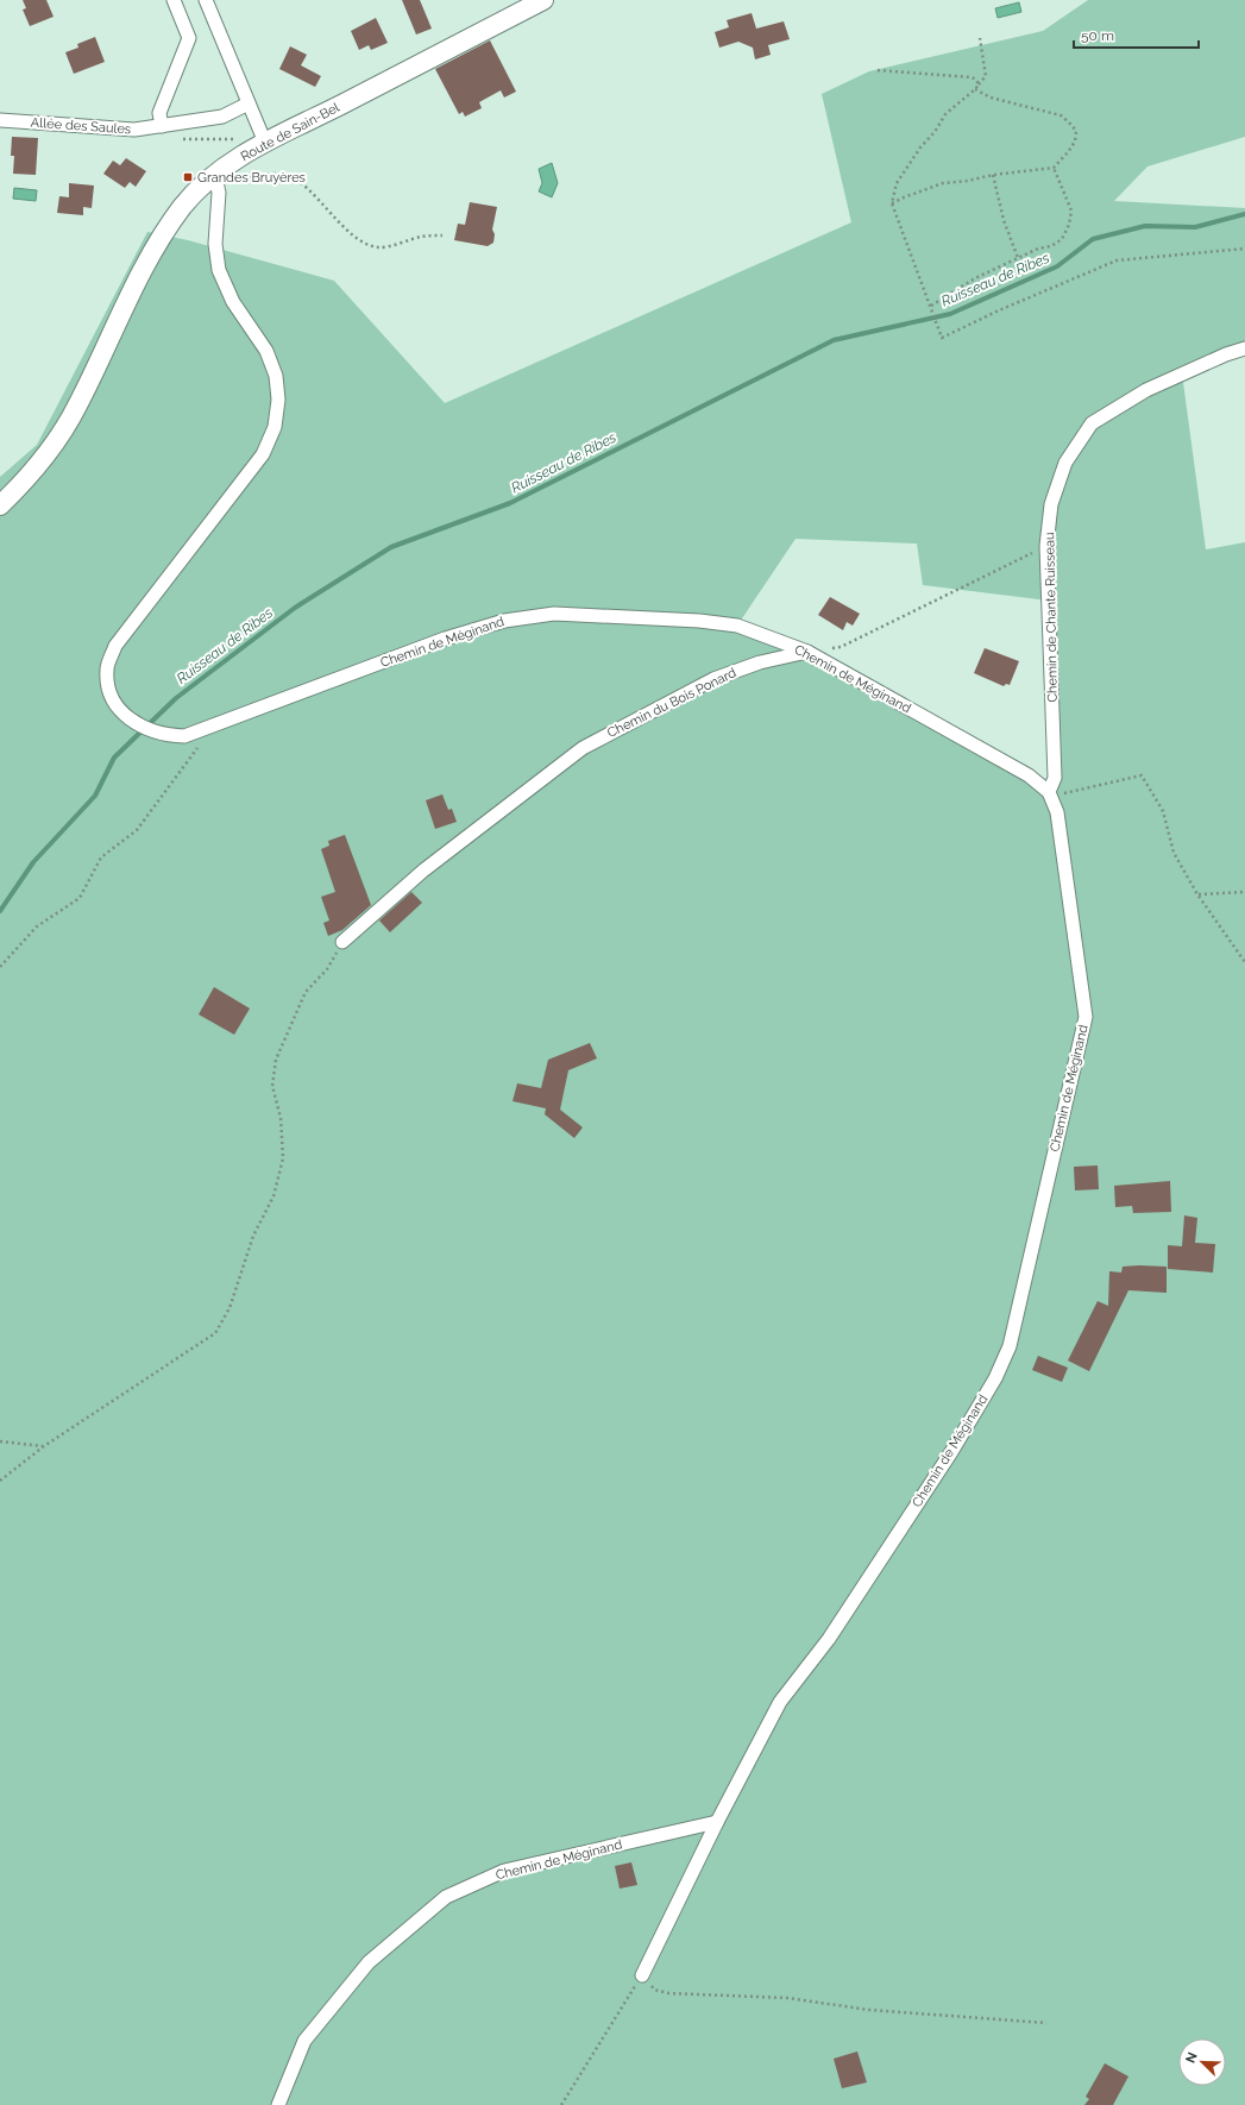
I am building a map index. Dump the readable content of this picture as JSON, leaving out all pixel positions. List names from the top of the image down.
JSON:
{
  "streets": {
    "main road": ["Route de Sain-Bel"],
    "street": [
      "Allée des Saules",
      "Chemin de Chante Ruisseau",
      "Chemin de Méginand",
      "Chemin du Bois Ponard"
    ]
  },
  "crossings": [
    ["Route de Sain-Bel", "Chemin de Méginand"],
    ["Chemin de Chante Ruisseau", "Chemin de Méginand"],
    ["Chemin de Méginand", "Chemin du Bois Ponard"]
  ],
  "water": ["Ruisseau de Ribes"],
  "places": {
    "transit": ["Grandes Bruyères"]
  },
  "scale_bar": "50 m",
  "north": "top left"
}
